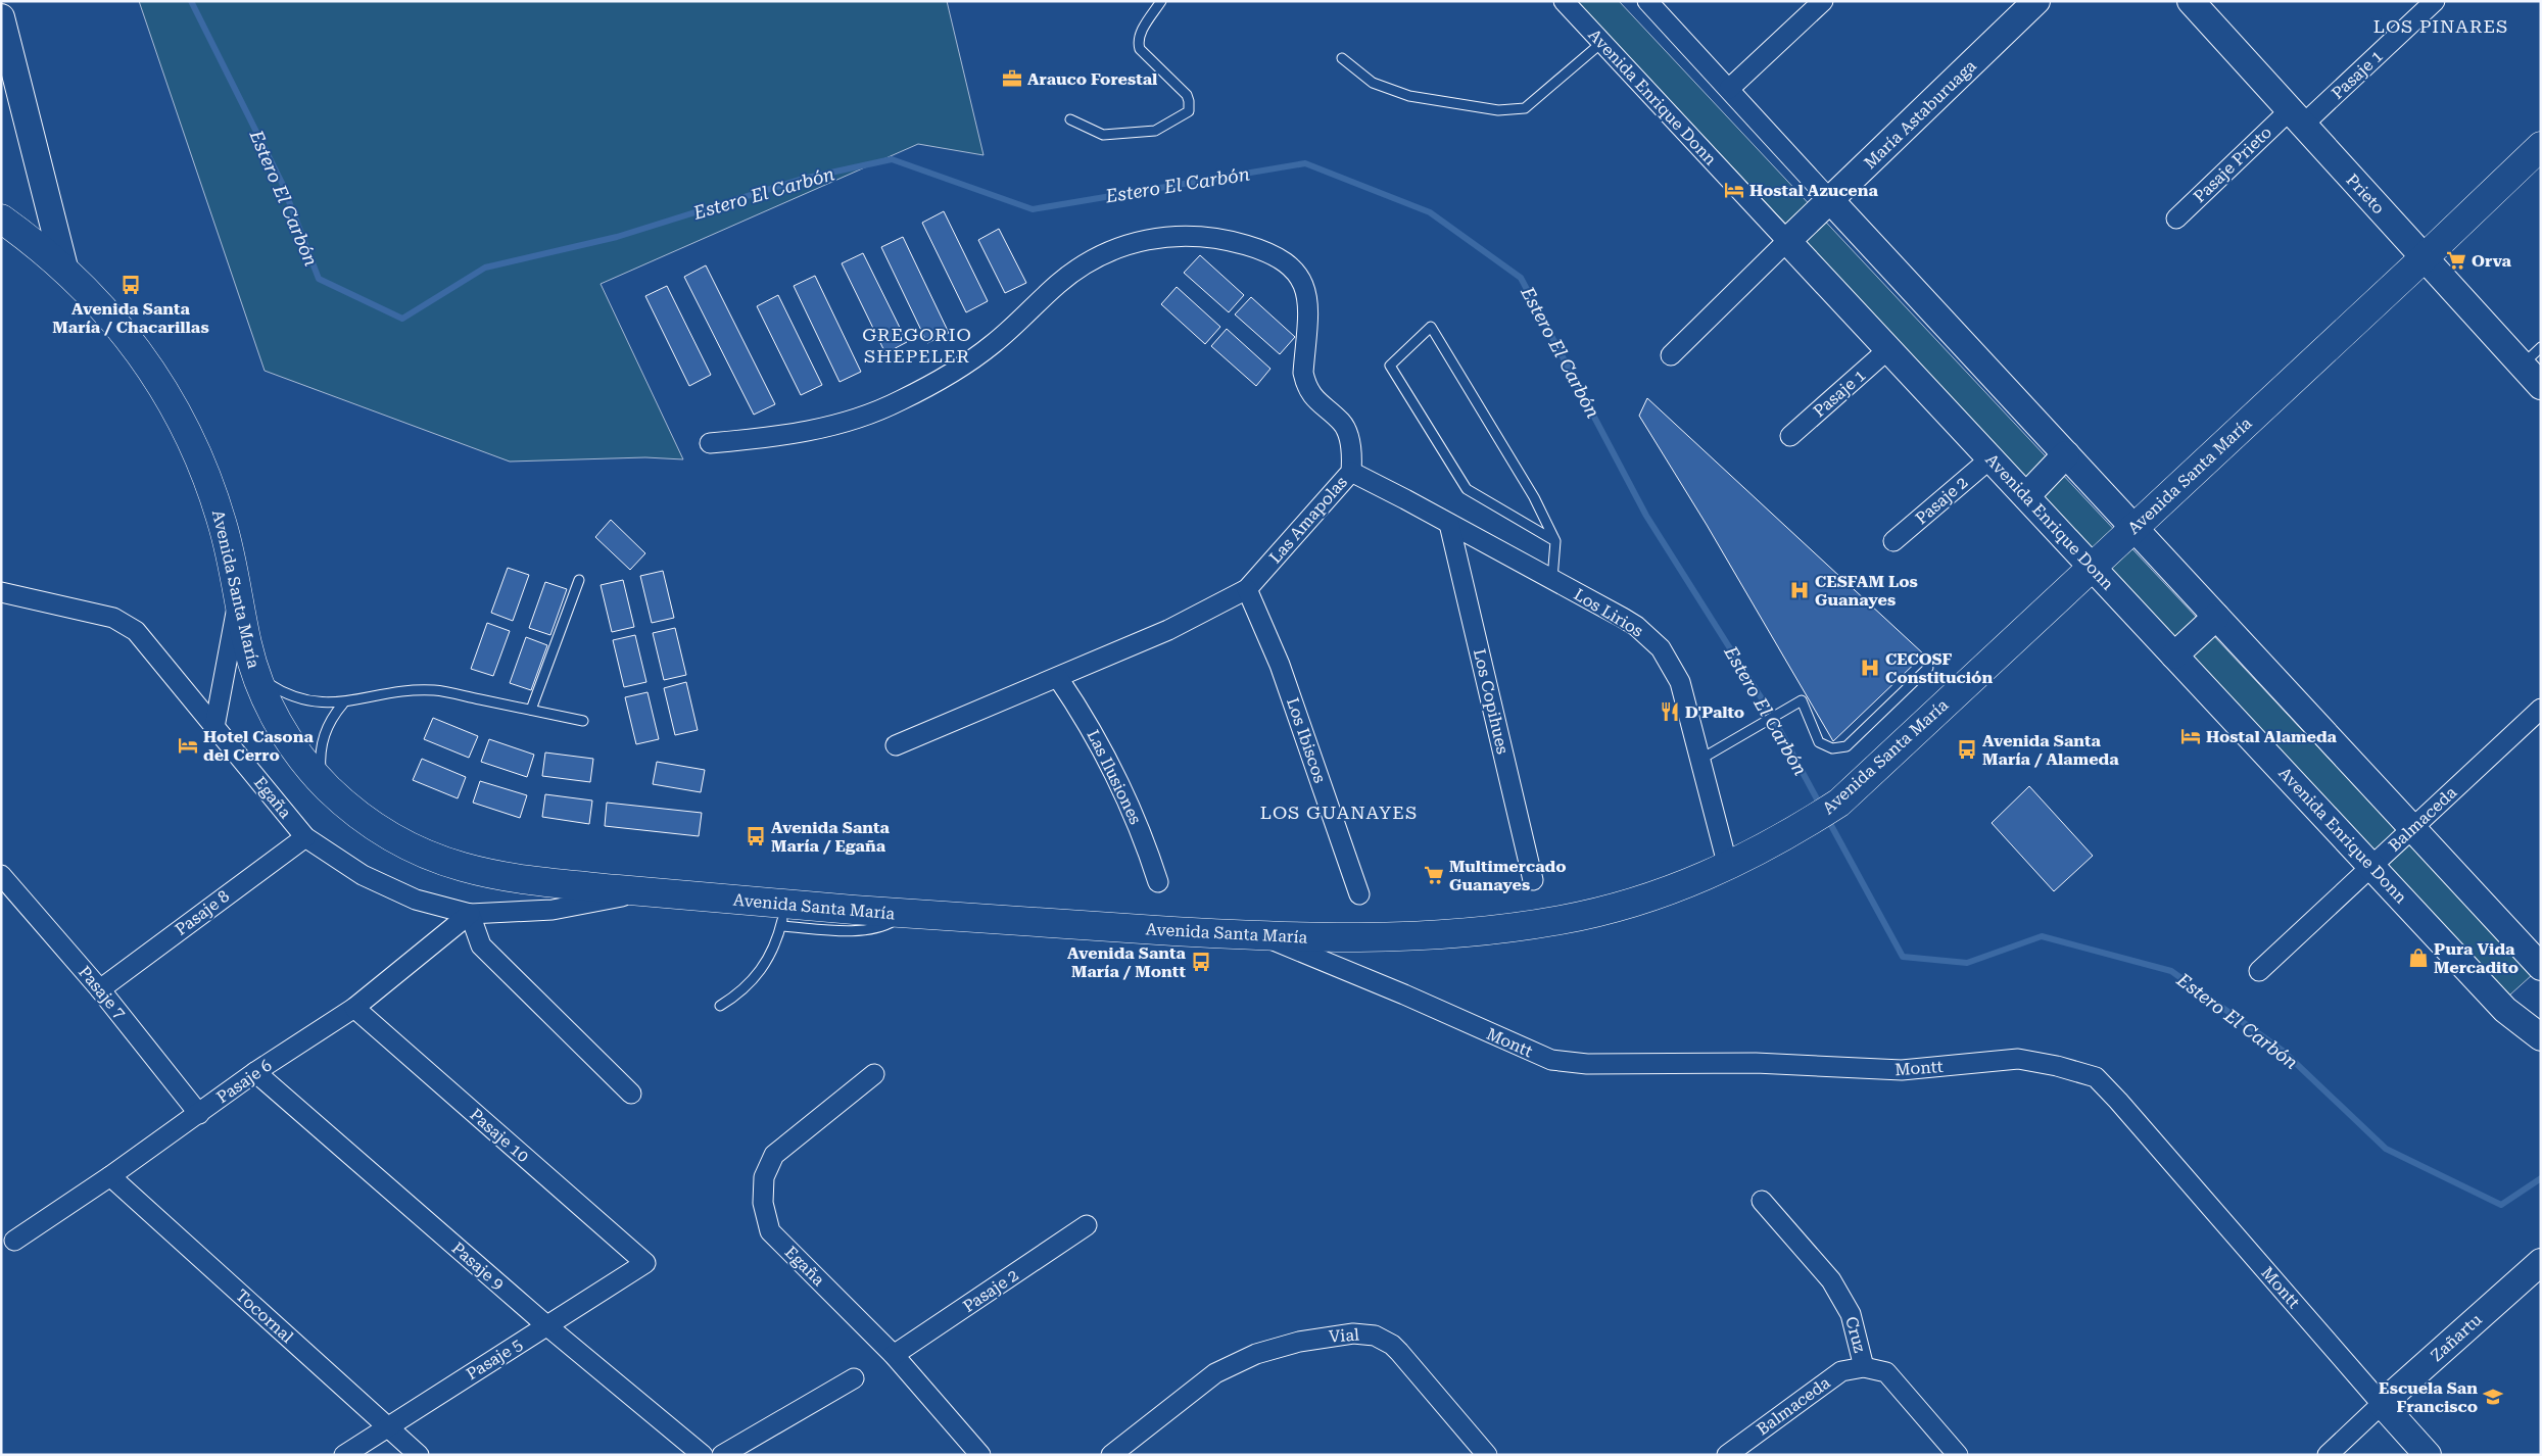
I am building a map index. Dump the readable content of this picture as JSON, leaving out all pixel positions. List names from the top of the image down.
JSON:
{
  "streets": {
    "main road": ["Avenida Santa María"],
    "street": [
      "Pasaje 1",
      "Avenida Enrique Donn",
      "María Astaburuaga",
      "Pasaje Prieto",
      "Prieto",
      "Pasaje 2",
      "Las Amapolas",
      "Los Lirios",
      "Los Copihues",
      "Los Ibiscos",
      "Las Ilusiones",
      "Egaña",
      "Balmaceda",
      "Pasaje 8",
      "Pasaje 7",
      "Montt",
      "Pasaje 6",
      "Pasaje 10",
      "Pasaje 9",
      "Tocornal",
      "Cruz",
      "Vial",
      "Zañartu",
      "Pasaje 5"
    ]
  },
  "crossings": [
    ["Pasaje 1", "Avenida Enrique Donn"],
    ["Pasaje 1", "Pasaje Prieto"],
    ["Pasaje 1", "Prieto"],
    ["Avenida Enrique Donn", "María Astaburuaga"],
    ["Avenida Enrique Donn", "Avenida Santa María"],
    ["Avenida Enrique Donn", "Pasaje 2"],
    ["Avenida Enrique Donn", "Balmaceda"],
    ["Pasaje Prieto", "Prieto"],
    ["Prieto", "Avenida Santa María"],
    ["Avenida Santa María", "Los Lirios"],
    ["Avenida Santa María", "Egaña"],
    ["Avenida Santa María", "Montt"],
    ["Pasaje 2", "Egaña"],
    ["Las Amapolas", "Los Lirios"],
    ["Las Amapolas", "Los Ibiscos"],
    ["Las Amapolas", "Las Ilusiones"],
    ["Los Lirios", "Los Copihues"],
    ["Egaña", "Pasaje 8"],
    ["Egaña", "Pasaje 6"],
    ["Balmaceda", "Cruz"],
    ["Pasaje 8", "Pasaje 7"],
    ["Pasaje 7", "Pasaje 6"],
    ["Montt", "Zañartu"],
    ["Pasaje 6", "Pasaje 10"],
    ["Pasaje 6", "Pasaje 9"],
    ["Pasaje 6", "Tocornal"],
    ["Pasaje 10", "Pasaje 5"],
    ["Pasaje 9", "Pasaje 5"],
    ["Tocornal", "Pasaje 5"]
  ],
  "districts": ["LOS PINARES", "GREGORIO SHEPELER", "LOS GUANAYES"],
  "water": ["Estero El Carbón"],
  "places": {
    "office": ["Arauco Forestal"],
    "hotel": ["Hostal Azucena", "Hostal Alameda", "Hotel Casona del Cerro"],
    "supermarket": ["Orva", "Multimercado Guanayes"],
    "bus stop": [
      "Avenida Santa María / Chacarillas",
      "Avenida Santa María / Alameda",
      "Avenida Santa María / Egaña",
      "Avenida Santa María / Montt"
    ],
    "hospital": ["CESFAM Los Guanayes", "CECOSF Constitución"],
    "restaurant": ["D'Palto"],
    "shop": ["Pura Vida Mercadito"],
    "school or university": ["Escuela San Francisco"]
  }
}
